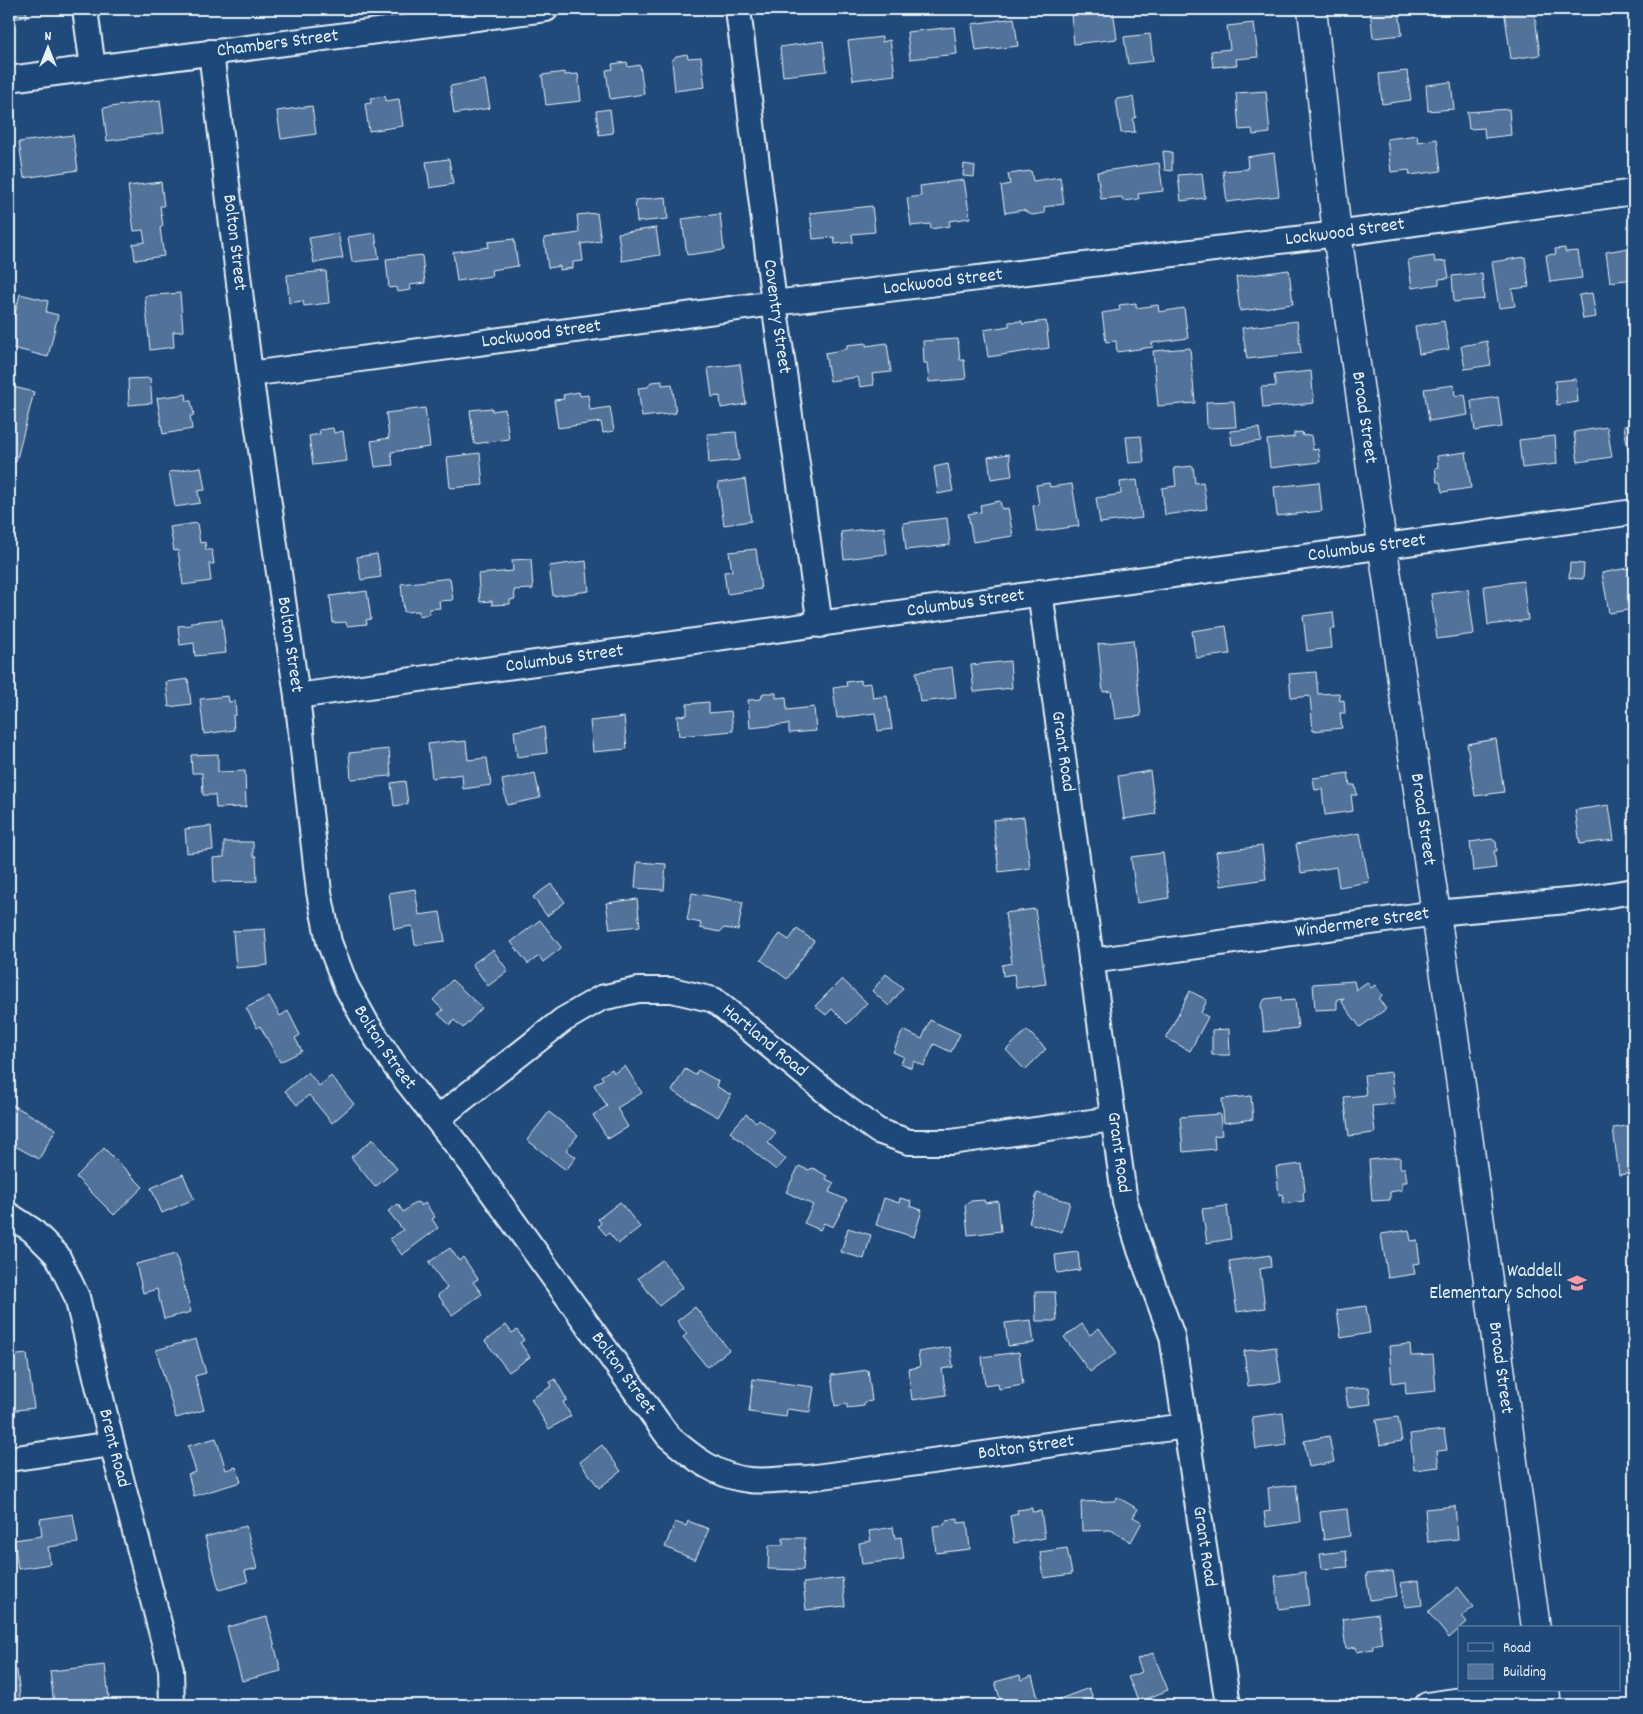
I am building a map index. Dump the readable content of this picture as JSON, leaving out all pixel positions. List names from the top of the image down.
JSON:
{
  "streets": {
    "street": [
      "Chambers Street",
      "Lockwood Street",
      "Bolton Street",
      "Coventry Street",
      "Broad Street",
      "Columbus Street",
      "Grant Road",
      "Windermere Street",
      "Hartland Road",
      "Brent Road"
    ]
  },
  "crossings": [
    ["Chambers Street", "Bolton Street"],
    ["Lockwood Street", "Bolton Street"],
    ["Lockwood Street", "Coventry Street"],
    ["Lockwood Street", "Broad Street"],
    ["Bolton Street", "Columbus Street"],
    ["Bolton Street", "Grant Road"],
    ["Bolton Street", "Hartland Road"],
    ["Coventry Street", "Columbus Street"],
    ["Broad Street", "Columbus Street"],
    ["Broad Street", "Windermere Street"],
    ["Columbus Street", "Grant Road"],
    ["Grant Road", "Windermere Street"],
    ["Grant Road", "Hartland Road"]
  ],
  "places": {
    "school or university": ["Waddell Elementary School"]
  },
  "legend": ["Road", "Building"],
  "north": "top"
}
